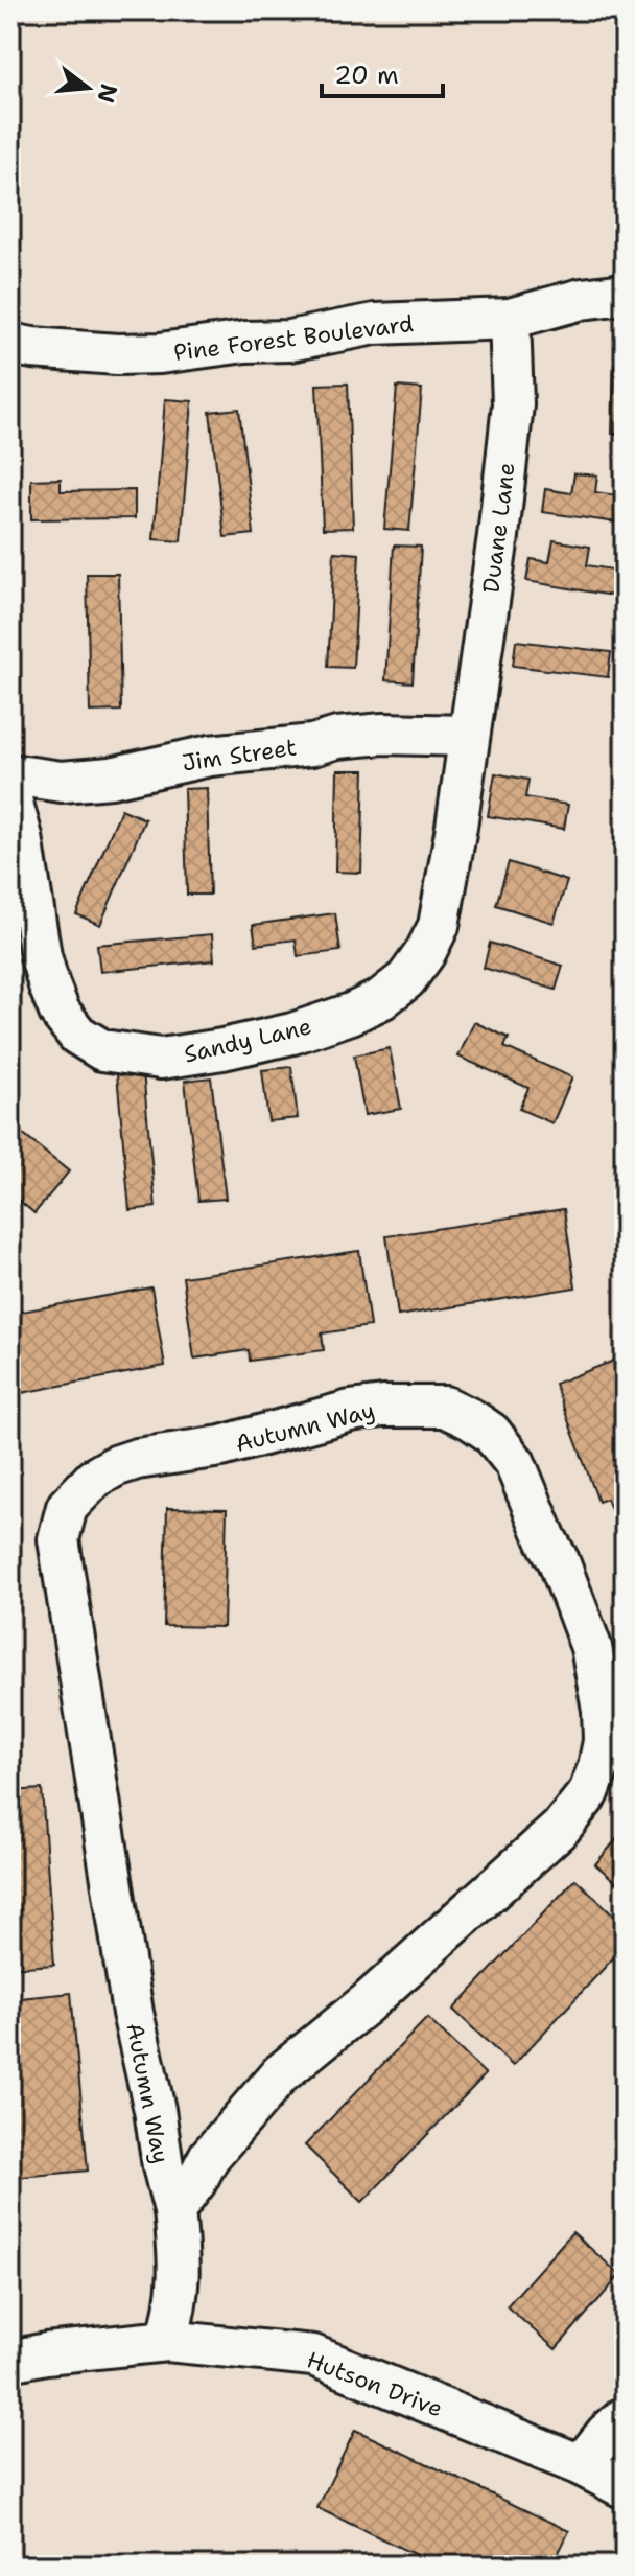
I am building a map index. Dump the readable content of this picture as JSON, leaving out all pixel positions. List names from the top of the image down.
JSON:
{
  "streets": {
    "street": [
      "Pine Forest Boulevard",
      "Duane Lane",
      "Jim Street",
      "Sandy Lane",
      "Autumn Way",
      "Hutson Drive"
    ]
  },
  "crossings": [
    ["Pine Forest Boulevard", "Duane Lane"],
    ["Duane Lane", "Jim Street"],
    ["Duane Lane", "Sandy Lane"],
    ["Jim Street", "Sandy Lane"],
    ["Autumn Way", "Hutson Drive"]
  ],
  "scale_bar": "20 m",
  "north": "right"
}
